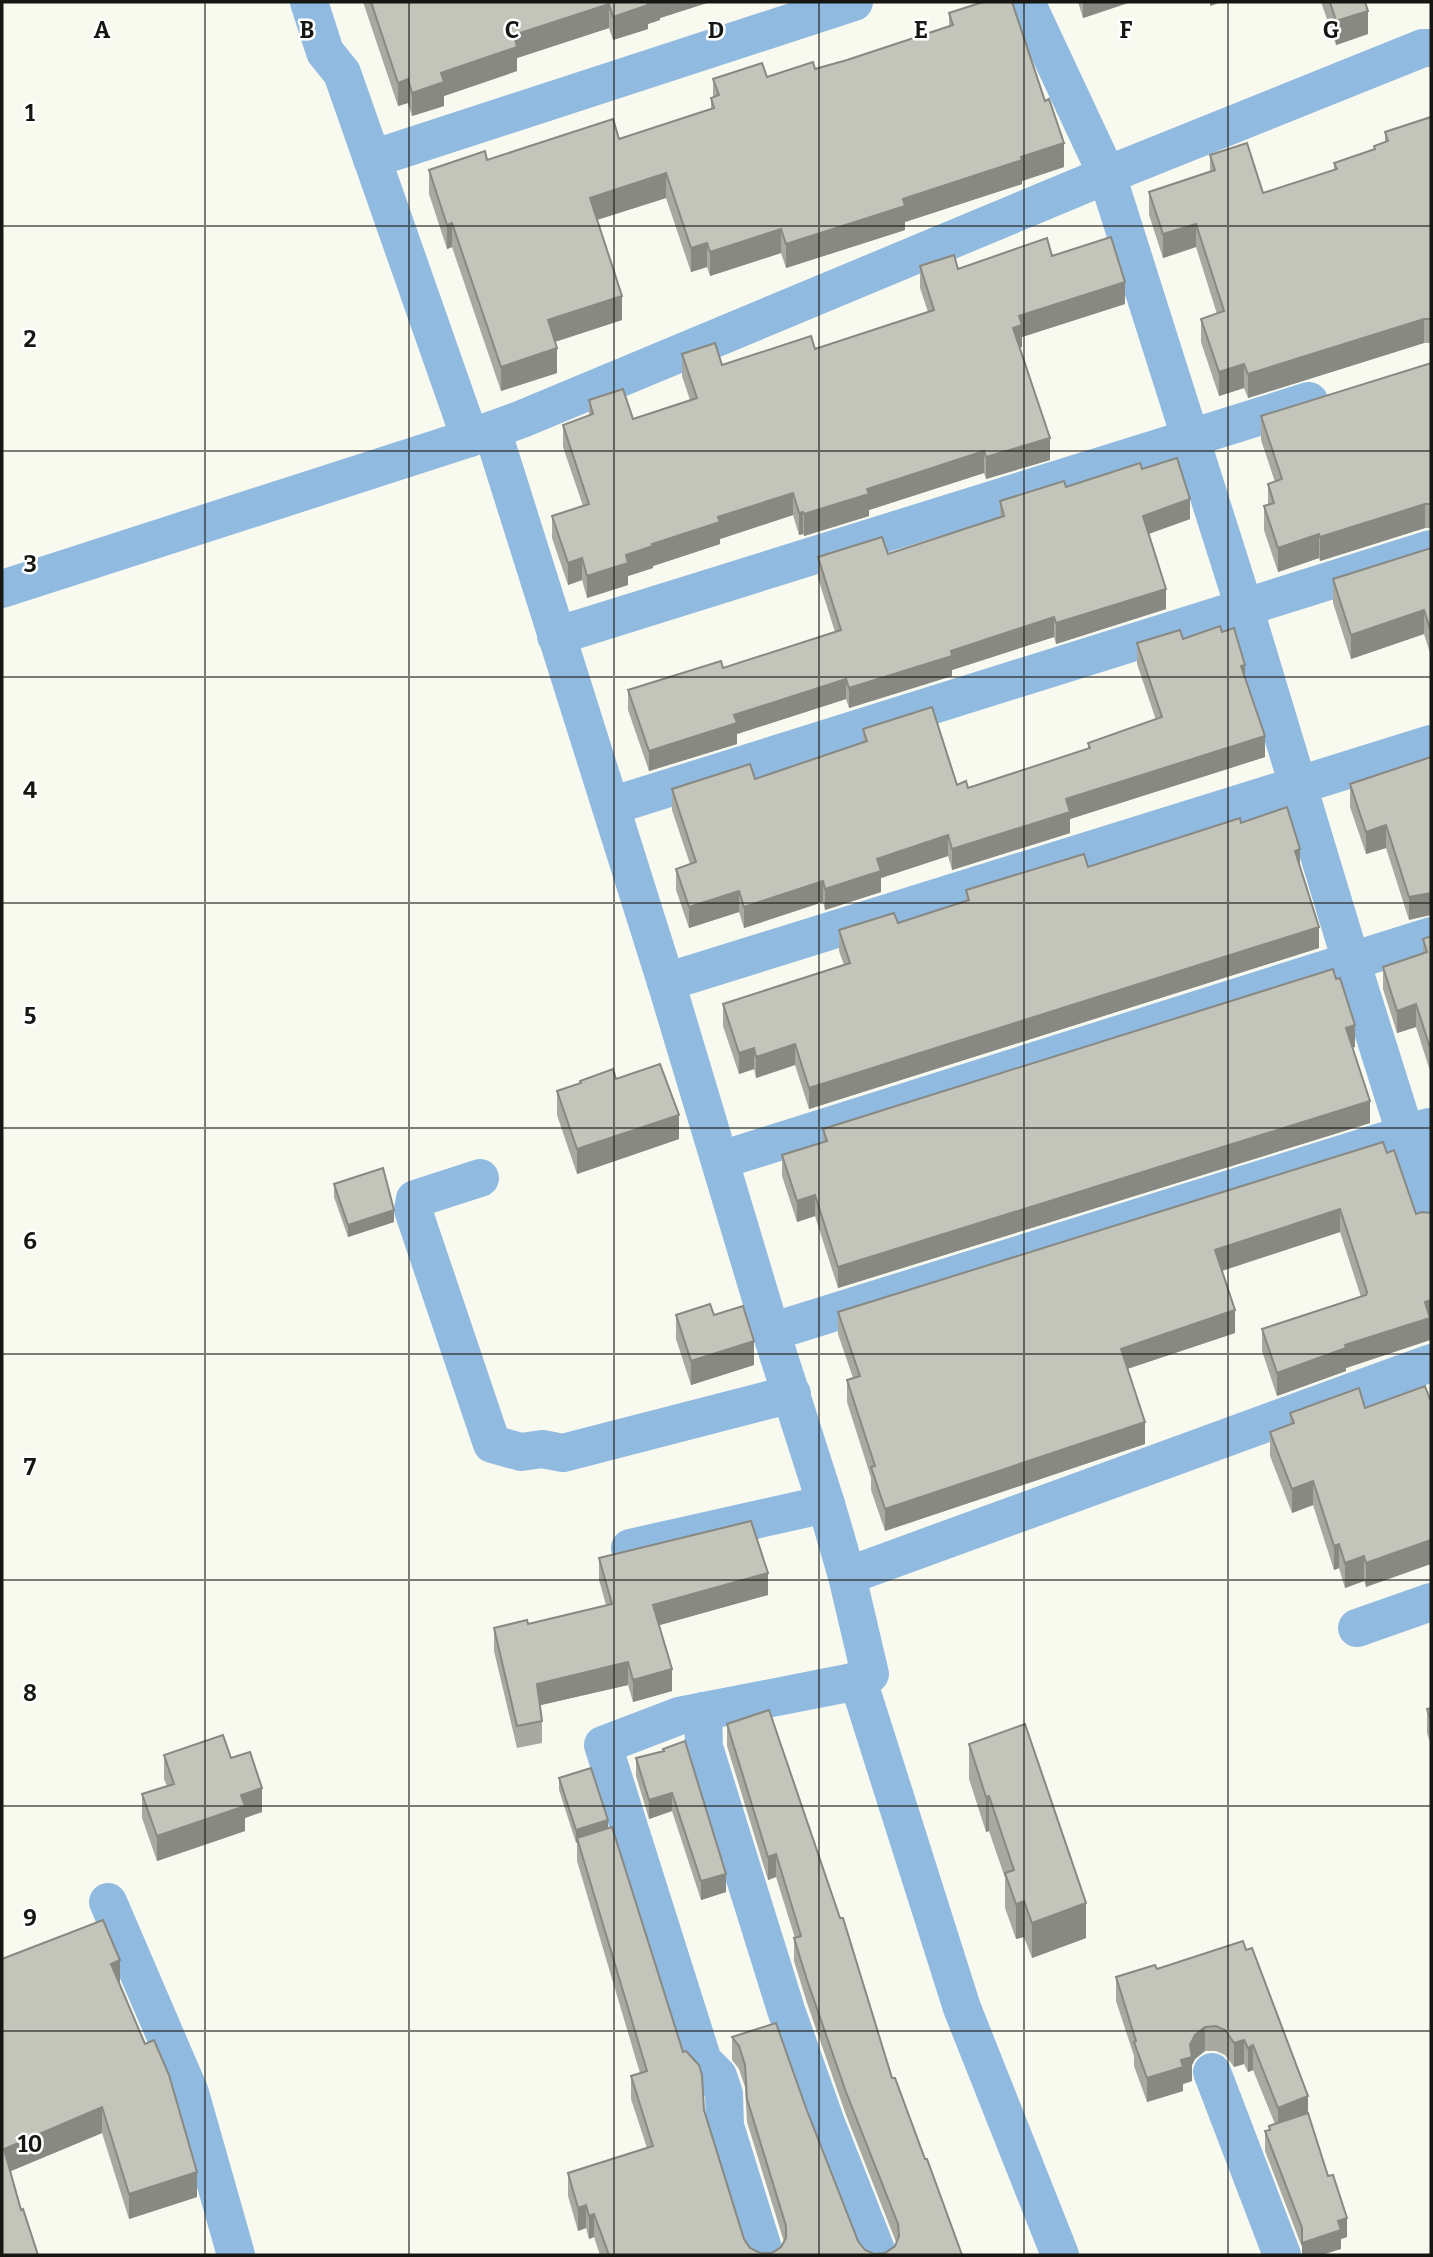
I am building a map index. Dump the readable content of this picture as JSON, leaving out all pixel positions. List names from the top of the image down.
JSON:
{
  "grid": {
    "columns": [
      "A",
      "B",
      "C",
      "D",
      "E",
      "F",
      "G"
    ],
    "rows": [
      "1",
      "2",
      "3",
      "4",
      "5",
      "6",
      "7",
      "8",
      "9",
      "10"
    ]
  }
}
